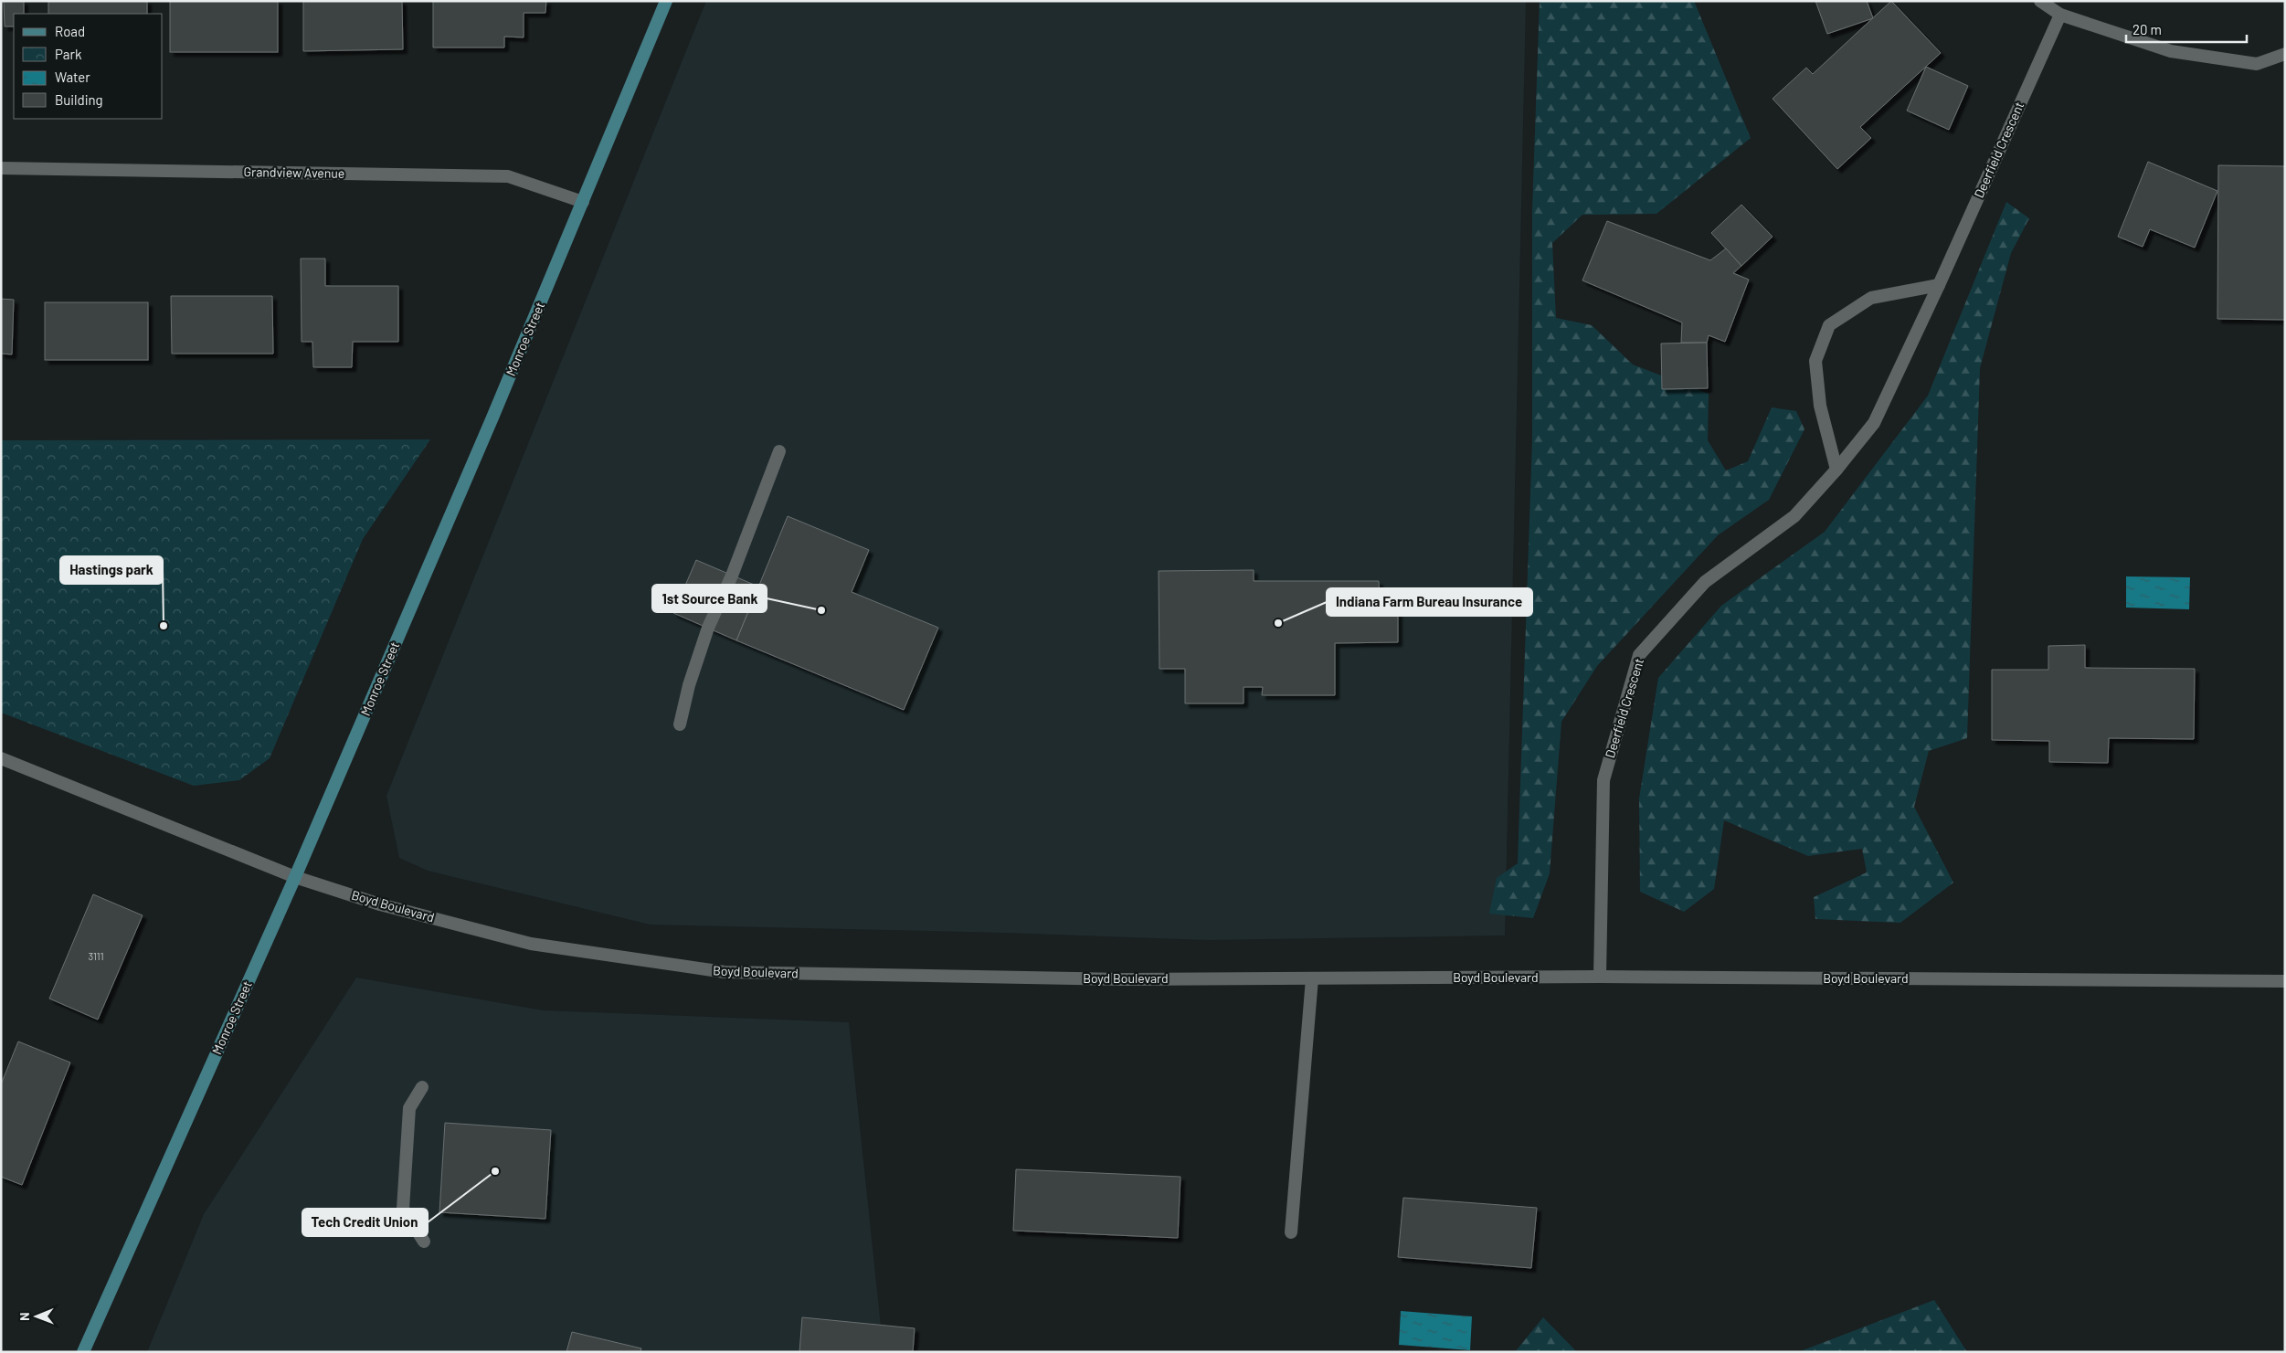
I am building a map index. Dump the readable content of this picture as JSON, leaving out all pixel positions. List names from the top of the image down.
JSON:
{
  "streets": {
    "main road": ["Monroe Street"],
    "street": ["Deerfield Crescent", "Grandview Avenue", "Boyd Boulevard"]
  },
  "crossings": [
    ["Deerfield Crescent", "Boyd Boulevard"],
    ["Grandview Avenue", "Monroe Street"],
    ["Monroe Street", "Boyd Boulevard"]
  ],
  "places": [
    "1st Source Bank",
    "Indiana Farm Bureau Insurance",
    "Hastings park",
    "Tech Credit Union"
  ],
  "house_numbers": ["3111"],
  "legend": [
    "Road",
    "Park",
    "Water",
    "Building"
  ],
  "scale_bar": "20 m",
  "north": "left"
}
